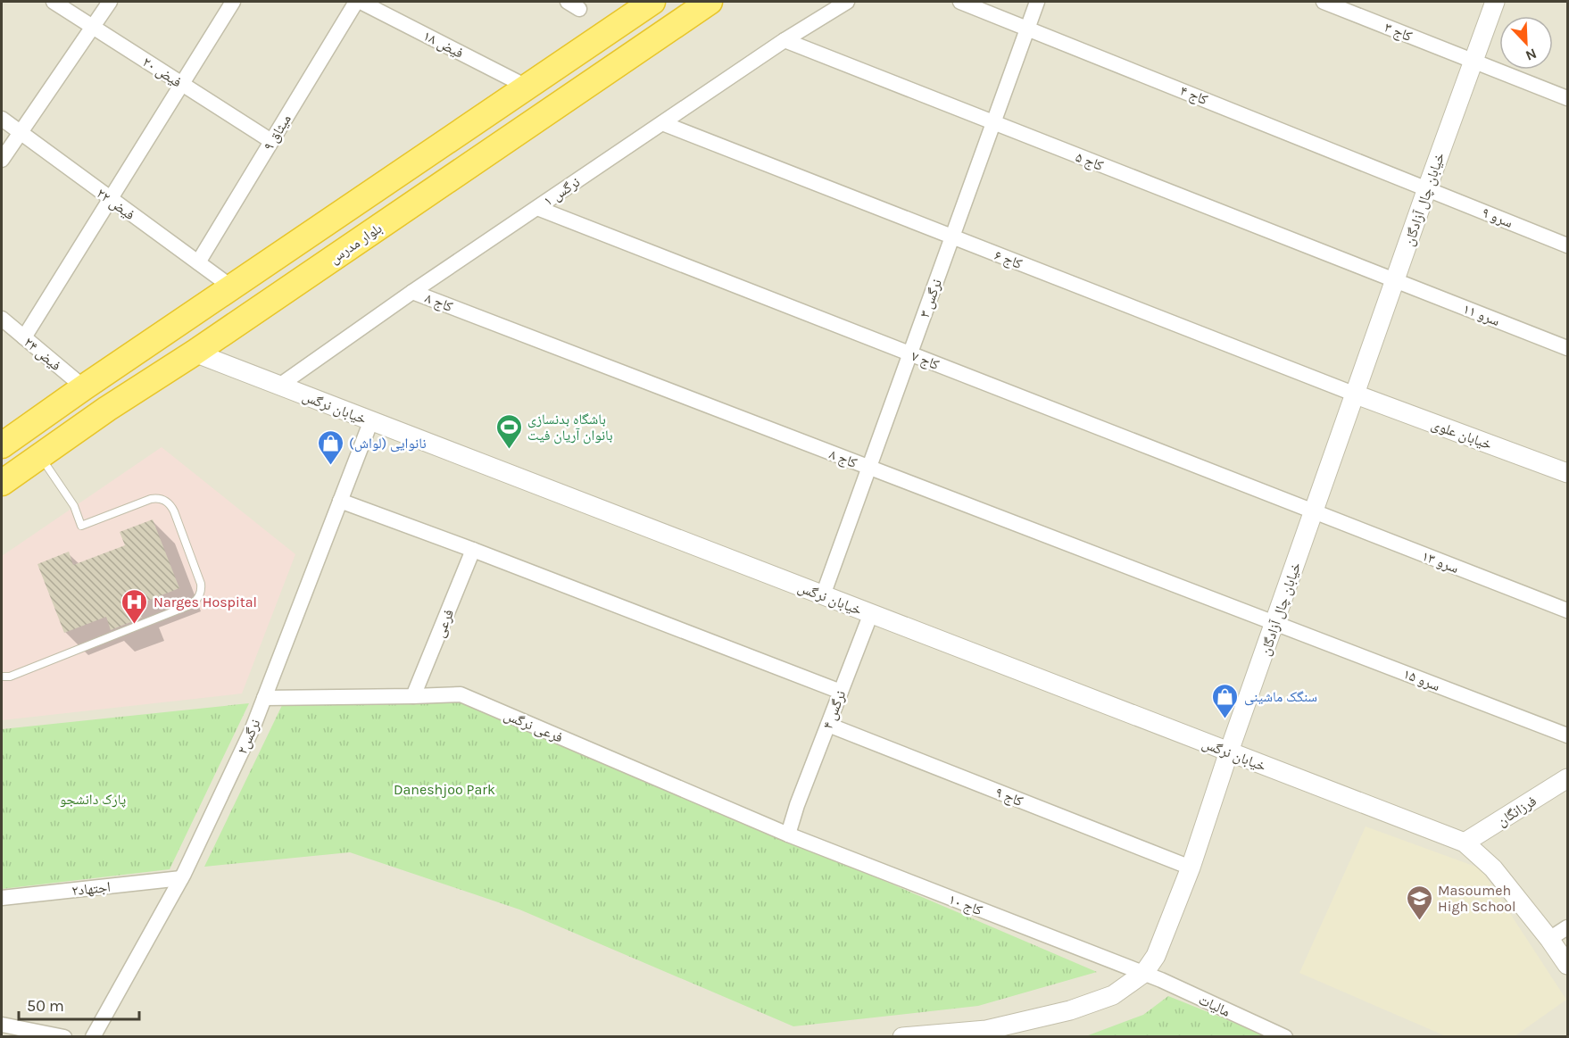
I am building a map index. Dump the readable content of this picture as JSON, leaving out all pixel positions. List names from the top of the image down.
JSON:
{
  "streets": {
    "highway": ["بلوار مدرس"],
    "street": [
      "کاج ۳",
      "فیض ۱۸",
      "فیض ۲۰",
      "کاج ۴",
      "میثاق ۹",
      "کاج ۵",
      "نرگس ۱",
      "خیابان چال آزادگان",
      "فیض ۲۲",
      "سرو ۹",
      "کاج ۶",
      "نرگس ۳",
      "کاج ۸",
      "سرو ۱۱",
      "فیض ۲۴",
      "کاج ۷",
      "خیابان نرگس",
      "خیابان علوی",
      "سرو ۱۳",
      "فرعی",
      "سرو ۱۵",
      "نرگس ۴",
      "فرعی نرگس",
      "نرگس۲",
      "کاج ۹",
      "فرزانگان",
      "اجتهاد۲",
      "کاج ۱۰",
      "مالیات"
    ]
  },
  "crossings": [
    ["کاج ۳", "خیابان چال آزادگان"],
    ["فیض ۲۰", "میثاق ۹"],
    ["کاج ۴", "خیابان چال آزادگان"],
    ["کاج ۴", "سرو ۹"],
    ["کاج ۴", "نرگس ۳"],
    ["میثاق ۹", "فیض ۲۲"],
    ["کاج ۵", "نرگس ۱"],
    ["کاج ۵", "خیابان چال آزادگان"],
    ["کاج ۵", "نرگس ۳"],
    ["کاج ۵", "سرو ۱۱"],
    ["نرگس ۱", "کاج ۶"],
    ["نرگس ۱", "کاج ۸"],
    ["نرگس ۱", "کاج ۷"],
    ["نرگس ۱", "خیابان نرگس"],
    ["خیابان چال آزادگان", "سرو ۹"],
    ["خیابان چال آزادگان", "کاج ۶"],
    ["خیابان چال آزادگان", "کاج ۸"],
    ["خیابان چال آزادگان", "سرو ۱۱"],
    ["خیابان چال آزادگان", "کاج ۷"],
    ["خیابان چال آزادگان", "خیابان نرگس"],
    ["خیابان چال آزادگان", "خیابان علوی"],
    ["خیابان چال آزادگان", "سرو ۱۳"],
    ["خیابان چال آزادگان", "سرو ۱۵"],
    ["خیابان چال آزادگان", "کاج ۹"],
    ["خیابان چال آزادگان", "کاج ۱۰"],
    ["خیابان چال آزادگان", "مالیات"],
    ["بلوار مدرس", "خیابان نرگس"],
    ["کاج ۶", "نرگس ۳"],
    ["کاج ۶", "خیابان علوی"],
    ["نرگس ۳", "کاج ۸"],
    ["نرگس ۳", "کاج ۷"],
    ["نرگس ۳", "خیابان نرگس"],
    ["کاج ۸", "سرو ۱۵"],
    ["کاج ۷", "سرو ۱۳"],
    ["خیابان نرگس", "نرگس ۴"],
    ["خیابان نرگس", "نرگس۲"],
    ["خیابان نرگس", "فرزانگان"],
    ["فرعی", "فرعی نرگس"],
    ["نرگس ۴", "فرعی نرگس"],
    ["نرگس ۴", "کاج ۹"],
    ["نرگس ۴", "کاج ۱۰"],
    ["فرعی نرگس", "نرگس۲"],
    ["فرعی نرگس", "کاج ۱۰"],
    ["نرگس۲", "اجتهاد۲"],
    ["کاج ۱۰", "مالیات"]
  ],
  "parks": ["Daneshjoo Park", "پارک دانشجو"],
  "places": {
    "sports": ["باشگاه بدنسازی بانوان آریان فیت"],
    "shop": ["نانوایی (لواش)", "سنگک ماشینی"],
    "hospital": ["Narges Hospital"],
    "school or university": ["Masoumeh High School"]
  },
  "scale_bar": "50 m",
  "north": "bottom right"
}
